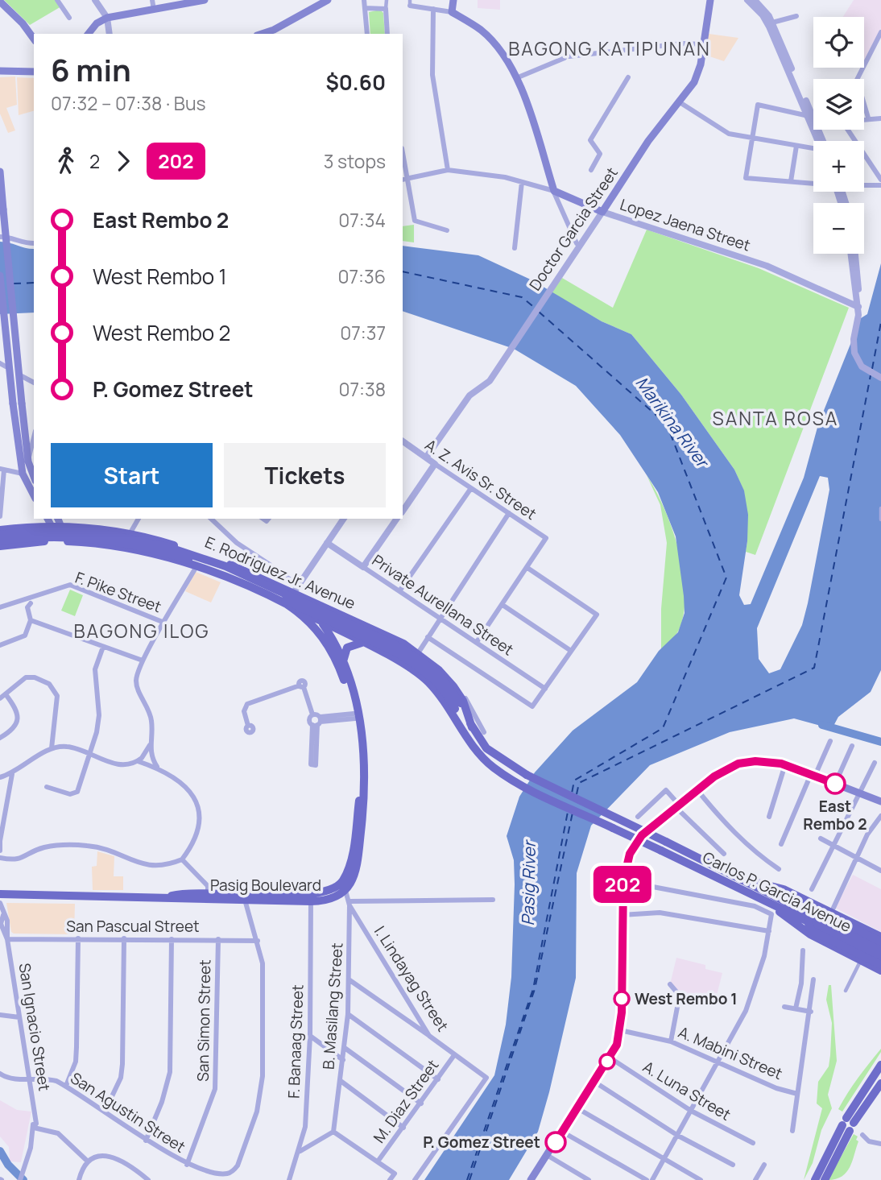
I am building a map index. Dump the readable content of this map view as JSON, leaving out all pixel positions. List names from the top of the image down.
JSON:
{
  "streets": {
    "main road": [
      "Lopez Jaena Street",
      "Doctor Garcia Street",
      "E. Rodriguez Jr. Avenue",
      "Pasig Boulevard",
      "Carlos P. Garcia Avenue"
    ],
    "street": [
      "A. Z. Avis Sr. Street",
      "F. Pike Street",
      "Private Aurellana Street",
      "San Pascual Street",
      "I. Lindayag Street",
      "B. Masilang Street",
      "San Simon Street",
      "San Ignacio Street",
      "F. Banaag Street",
      "A. Mabini Street",
      "A. Luna Street",
      "M. Diaz Street",
      "San Agustin Street"
    ]
  },
  "crossings": [
    ["Lopez Jaena Street", "Doctor Garcia Street"],
    ["Doctor Garcia Street", "A. Z. Avis Sr. Street"],
    ["E. Rodriguez Jr. Avenue", "Pasig Boulevard"],
    ["E. Rodriguez Jr. Avenue", "Carlos P. Garcia Avenue"],
    ["Pasig Boulevard", "B. Masilang Street"],
    ["Pasig Boulevard", "F. Banaag Street"],
    ["Pasig Boulevard", "San Agustin Street"],
    ["San Pascual Street", "San Simon Street"],
    ["San Pascual Street", "San Ignacio Street"],
    ["San Pascual Street", "San Agustin Street"],
    ["I. Lindayag Street", "B. Masilang Street"],
    ["I. Lindayag Street", "M. Diaz Street"],
    ["San Simon Street", "San Agustin Street"],
    ["San Ignacio Street", "San Agustin Street"]
  ],
  "districts": ["BAGONG KATIPUNAN", "SANTA ROSA", "BAGONG ILOG"],
  "water": ["Marikina River", "Pasig River"],
  "places": ["East Rembo 2", "West Rembo 1", "P. Gomez Street"],
  "lines": ["bus line 202"],
  "page": {
    "on_map": "202",
    "map_buttons": ["+", "−"],
    "heading": ["6 min", "07:32 – 07:38 · Bus", "$0.60"],
    "legs": ["2", "202", "3 stops"],
    "list": [
      {
        "name": "East Rembo 2",
        "value": "07:34"
      },
      {
        "name": "West Rembo 1",
        "value": "07:36"
      },
      {
        "name": "West Rembo 2",
        "value": "07:37"
      },
      {
        "name": "P. Gomez Street",
        "value": "07:38"
      }
    ],
    "buttons": ["Start", "Tickets"]
  }
}
